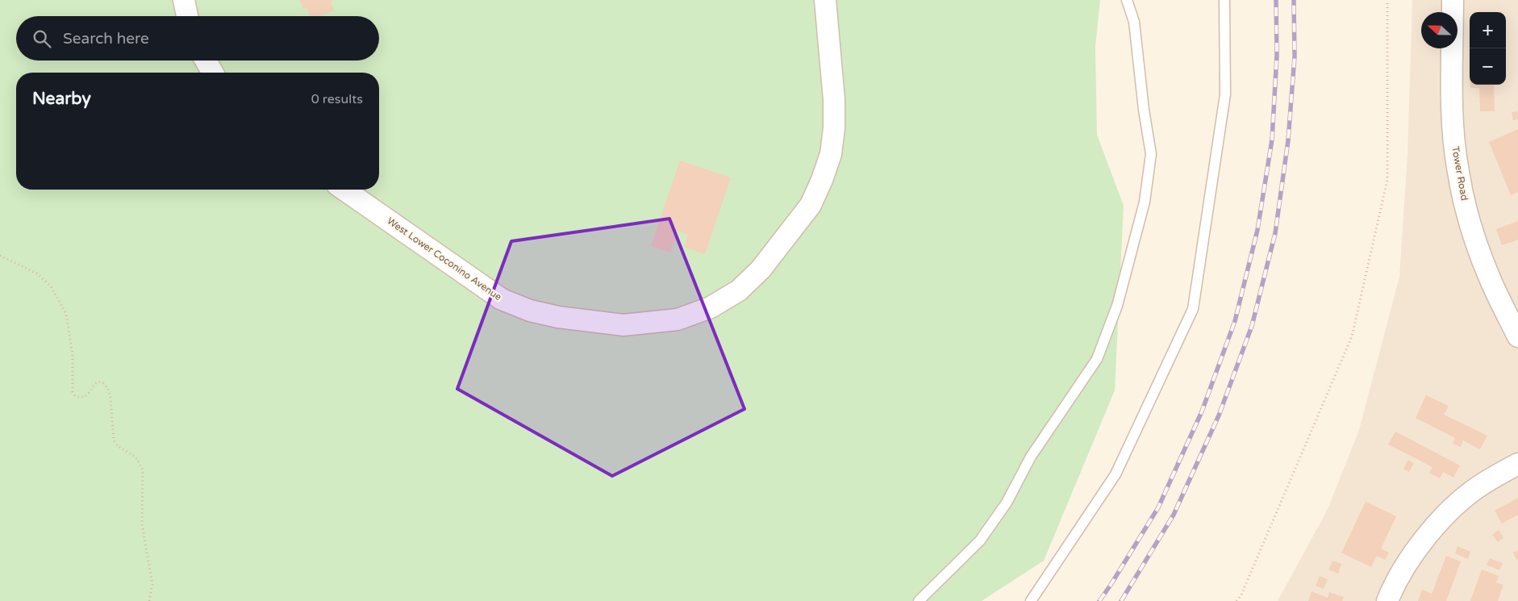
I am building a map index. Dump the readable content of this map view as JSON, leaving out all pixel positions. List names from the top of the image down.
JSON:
{
  "streets": {
    "street": ["Tower Road", "West Lower Coconino Avenue"]
  },
  "north": "left",
  "page": {
    "map_buttons": ["+", "−"],
    "search": "Search here",
    "heading": ["Nearby", "0 results"]
  }
}
